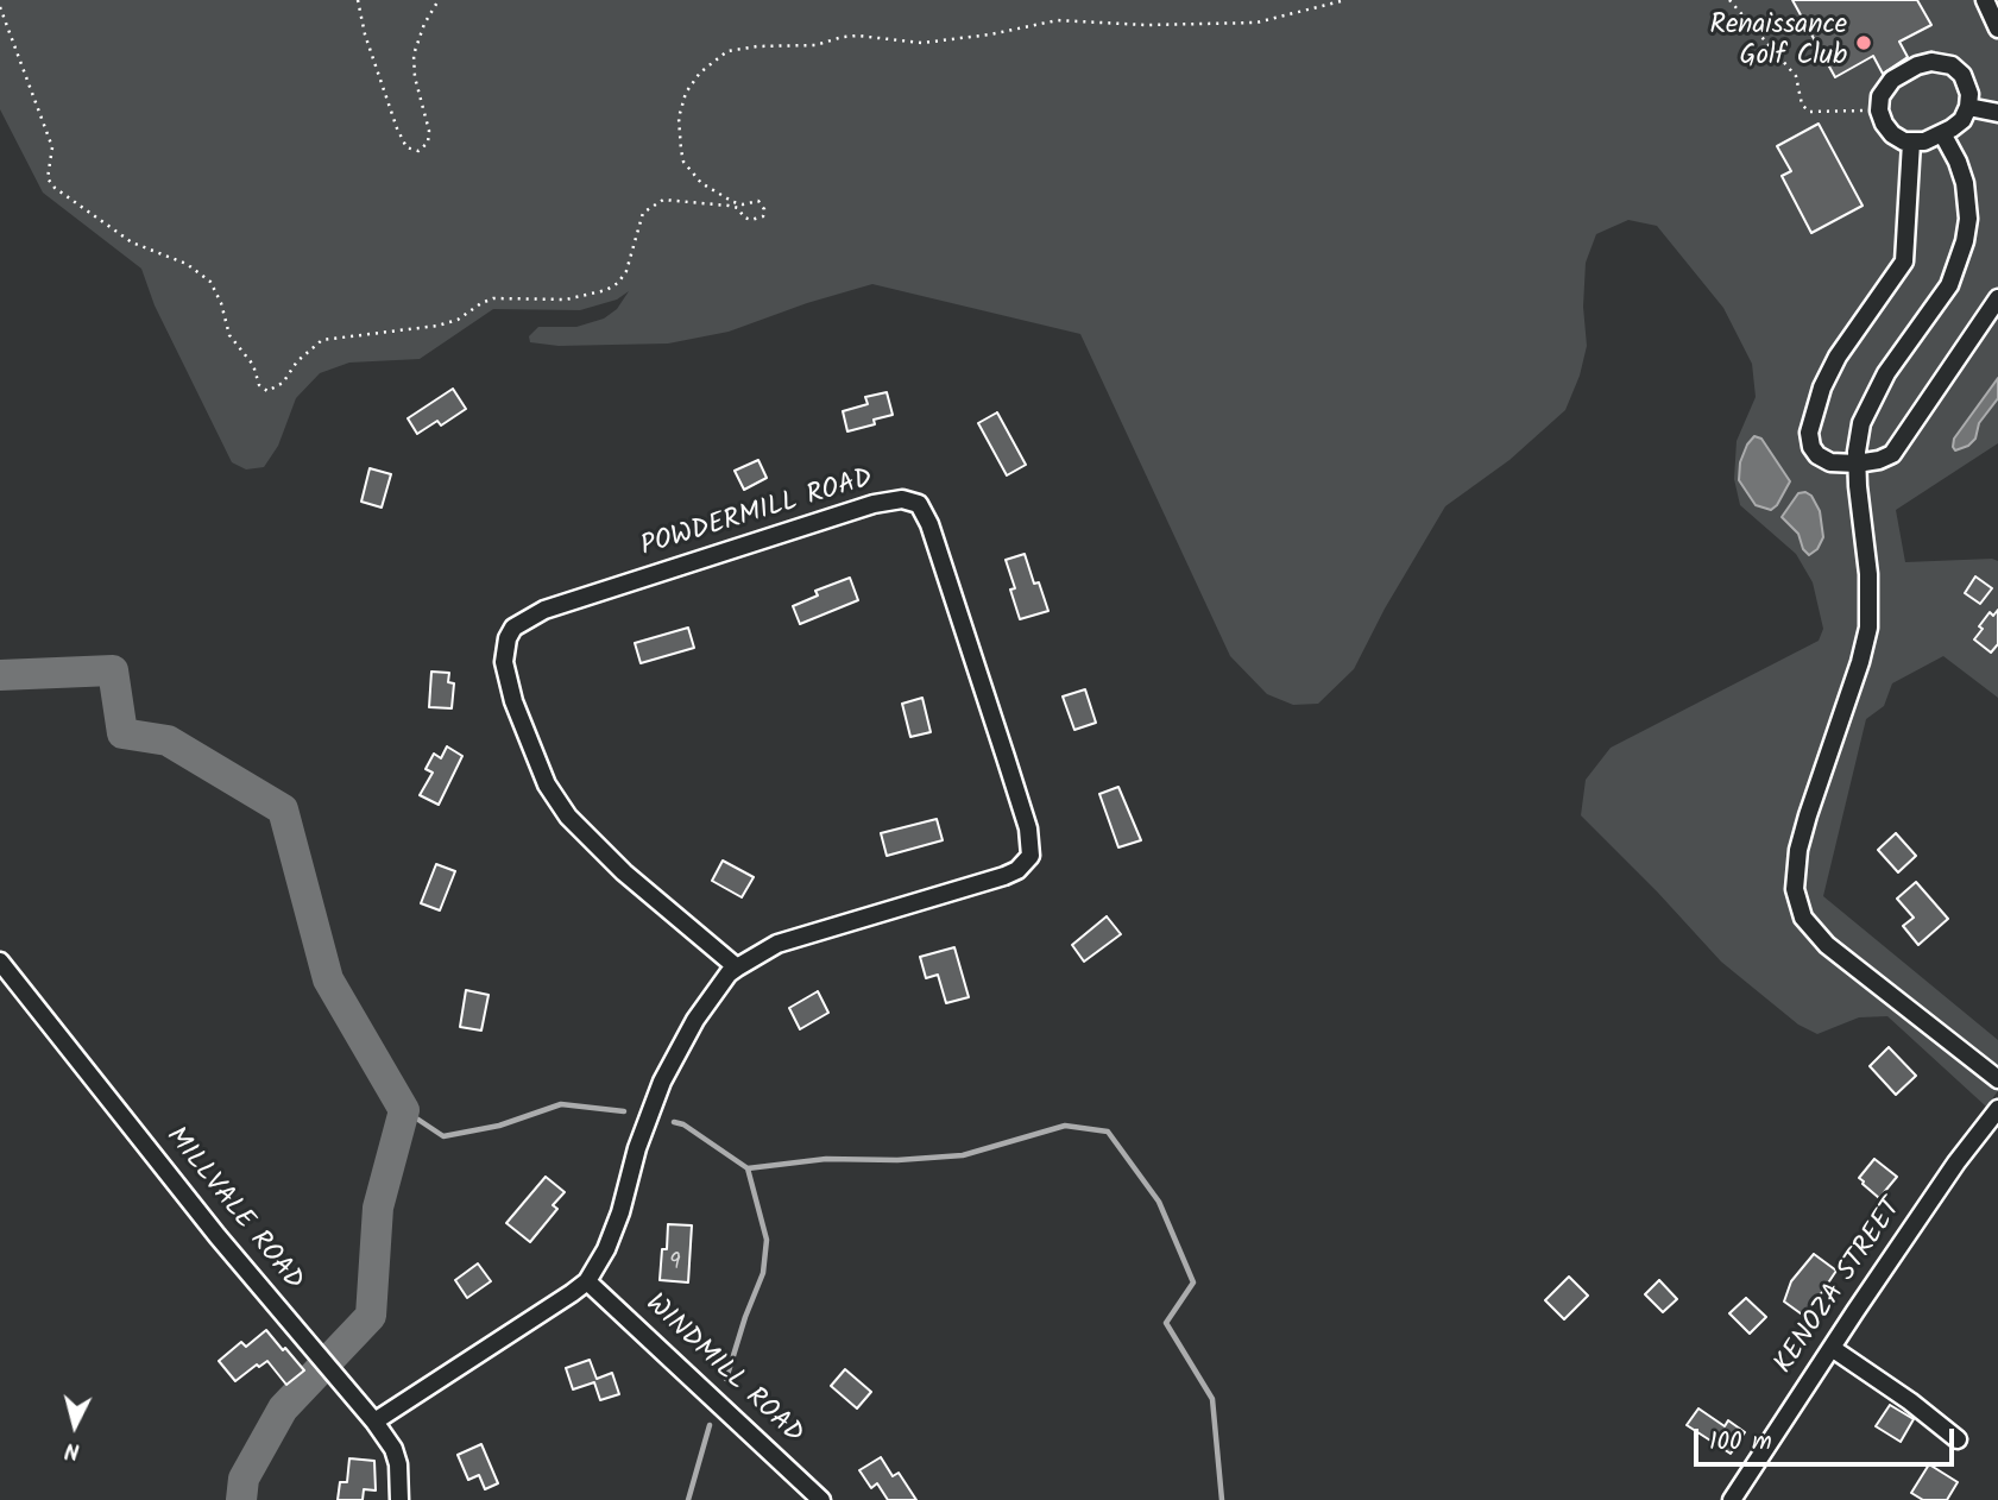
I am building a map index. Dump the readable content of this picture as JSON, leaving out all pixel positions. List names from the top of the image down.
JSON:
{
  "streets": {
    "street": [
      "POWDERMILL ROAD",
      "MILLVALE ROAD",
      "KENOZA STREET",
      "WINDMILL ROAD"
    ]
  },
  "crossings": [
    ["POWDERMILL ROAD", "MILLVALE ROAD"],
    ["POWDERMILL ROAD", "WINDMILL ROAD"]
  ],
  "places": ["Renaissance Golf Club"],
  "house_numbers": ["9"],
  "scale_bar": "100 m",
  "north": "bottom"
}
